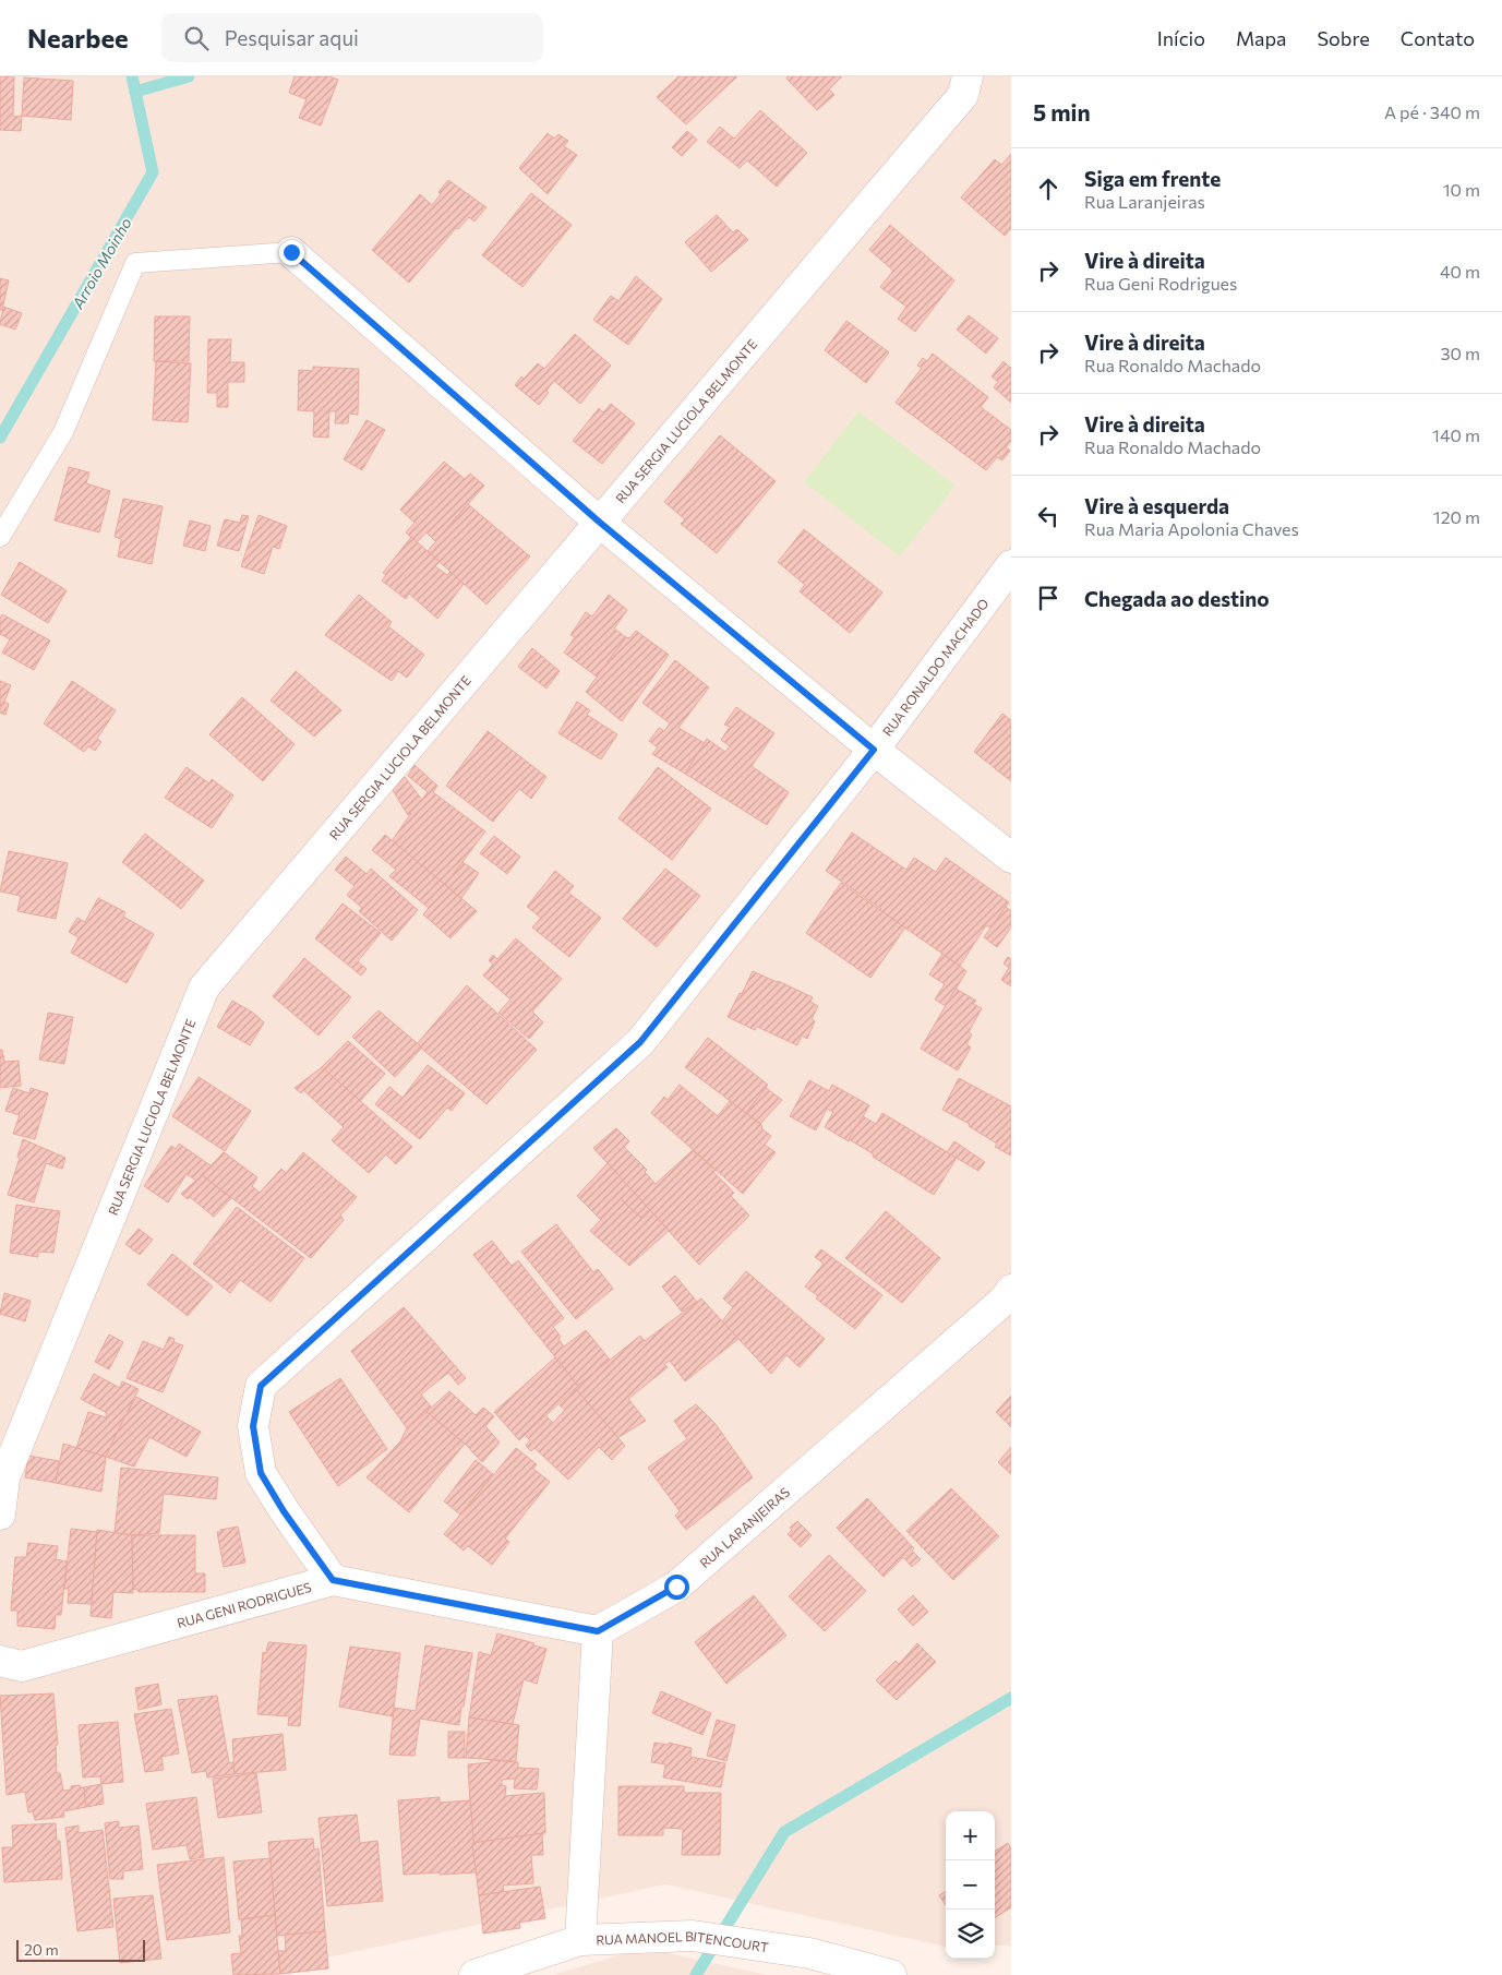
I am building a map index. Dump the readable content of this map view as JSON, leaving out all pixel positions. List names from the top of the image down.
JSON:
{
  "streets": {
    "street": [
      "RUA SERGIA LUCIOLA BELMONTE",
      "RUA RONALDO MACHADO",
      "RUA LARANJEIRAS",
      "RUA GENI RODRIGUES",
      "RUA MANOEL BITENCOURT"
    ]
  },
  "crossings": [
    ["RUA RONALDO MACHADO", "RUA GENI RODRIGUES"],
    ["RUA LARANJEIRAS", "RUA GENI RODRIGUES"]
  ],
  "water": ["Arroio Moinho"],
  "scale_bar": "20 m",
  "page": {
    "header": "Nearbee",
    "search": "Pesquisar aqui",
    "nav": [
      "Início",
      "Mapa",
      "Sobre",
      "Contato"
    ],
    "heading": ["5 min", "A pé · 340 m"],
    "list": [
      ["Siga em frente", "Rua Laranjeiras", "10 m"],
      ["Vire à direita", "Rua Geni Rodrigues", "40 m"],
      ["Vire à direita", "Rua Ronaldo Machado", "30 m"],
      ["Vire à direita", "Rua Ronaldo Machado", "140 m"],
      ["Vire à esquerda", "Rua Maria Apolonia Chaves", "120 m"],
      "Chegada ao destino"
    ],
    "map_buttons": ["+", "−"],
    "scale": "20 m"
  }
}
